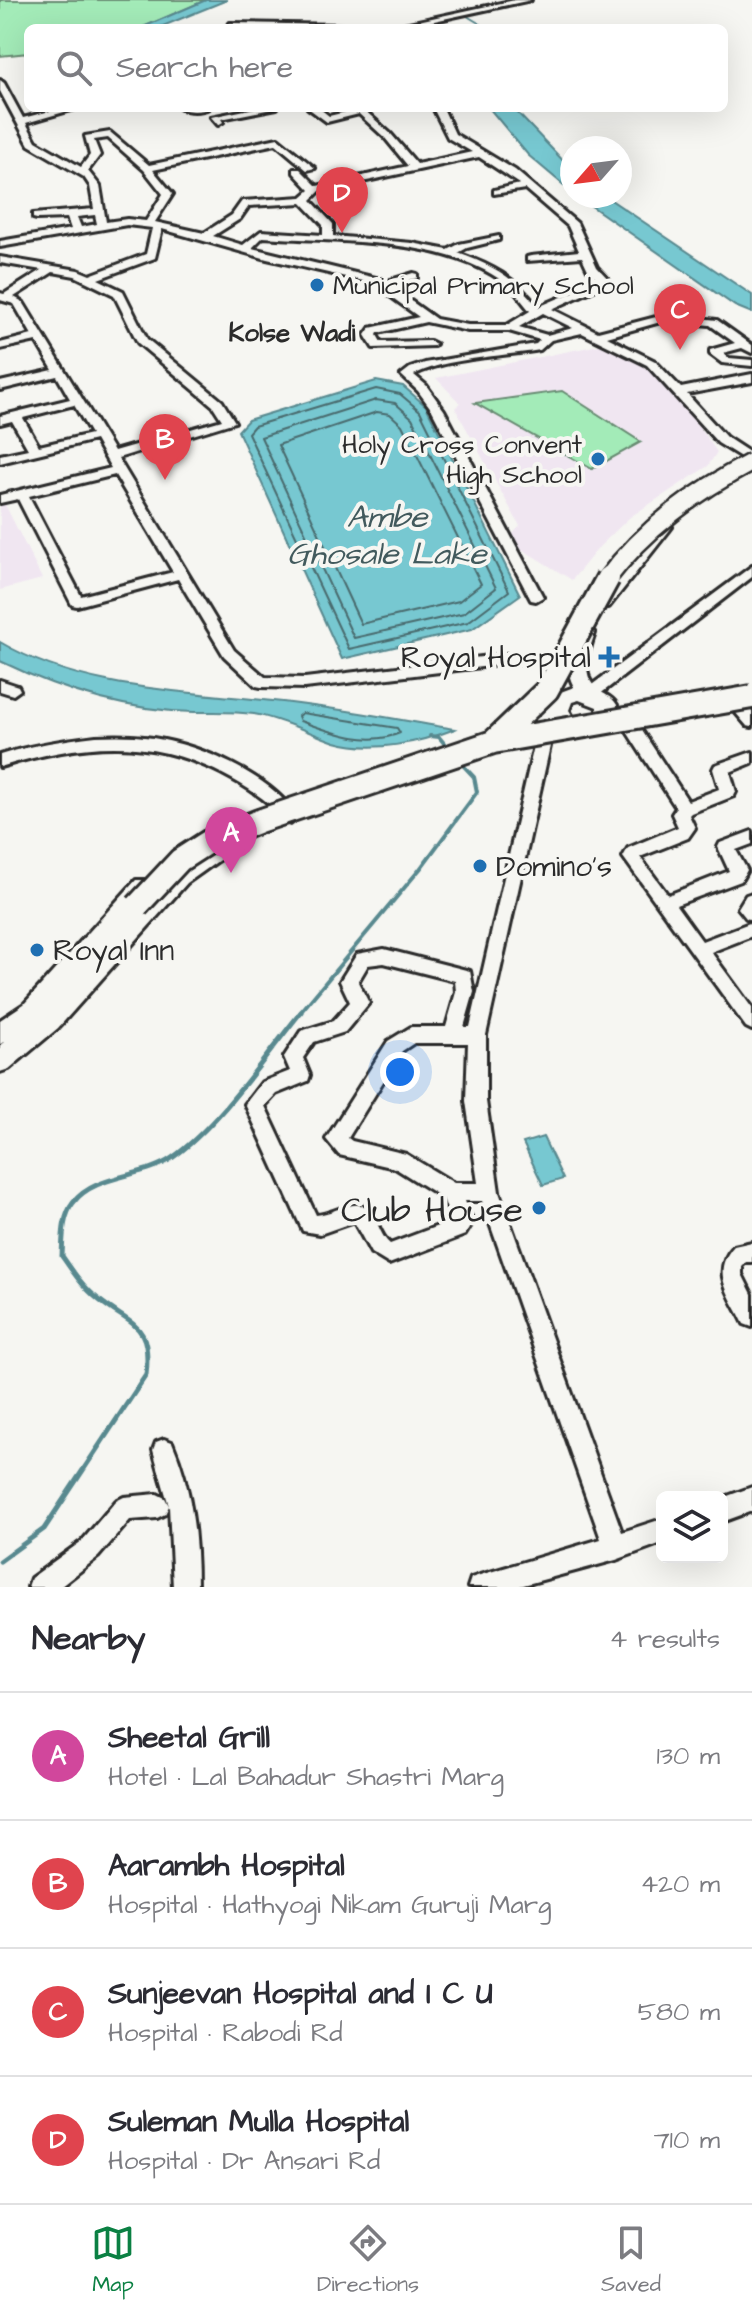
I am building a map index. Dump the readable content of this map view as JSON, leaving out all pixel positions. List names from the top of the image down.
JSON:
{
  "districts": ["Kolse Wadi"],
  "water": ["Ambe Ghosale Lake"],
  "places": {
    "other": [
      "Municipal Primary School",
      "Holy Cross Convent High School",
      "Domino's",
      "Royal Inn",
      "Club House"
    ],
    "health": ["Royal Hospital"]
  },
  "north": "bottom left",
  "page": {
    "search": "Search here",
    "pins": [
      "D",
      "C",
      "B",
      "A"
    ],
    "heading": ["Nearby", "4 results"],
    "list": [
      {
        "mark": "A",
        "name": "Sheetal Grill",
        "note": "Hotel · Lal Bahadur Shastri Marg",
        "value": "130 m"
      },
      {
        "mark": "B",
        "name": "Aarambh Hospital",
        "note": "Hospital · Hathyogi Nikam Guruji Marg",
        "value": "420 m"
      },
      {
        "mark": "C",
        "name": "Sunjeevan Hospital and I C U",
        "note": "Hospital · Rabodi Rd",
        "value": "580 m"
      },
      {
        "mark": "D",
        "name": "Suleman Mulla Hospital",
        "note": "Hospital · Dr Ansari Rd",
        "value": "710 m"
      }
    ],
    "nav": ["Map", "Directions", "Saved"]
  }
}
